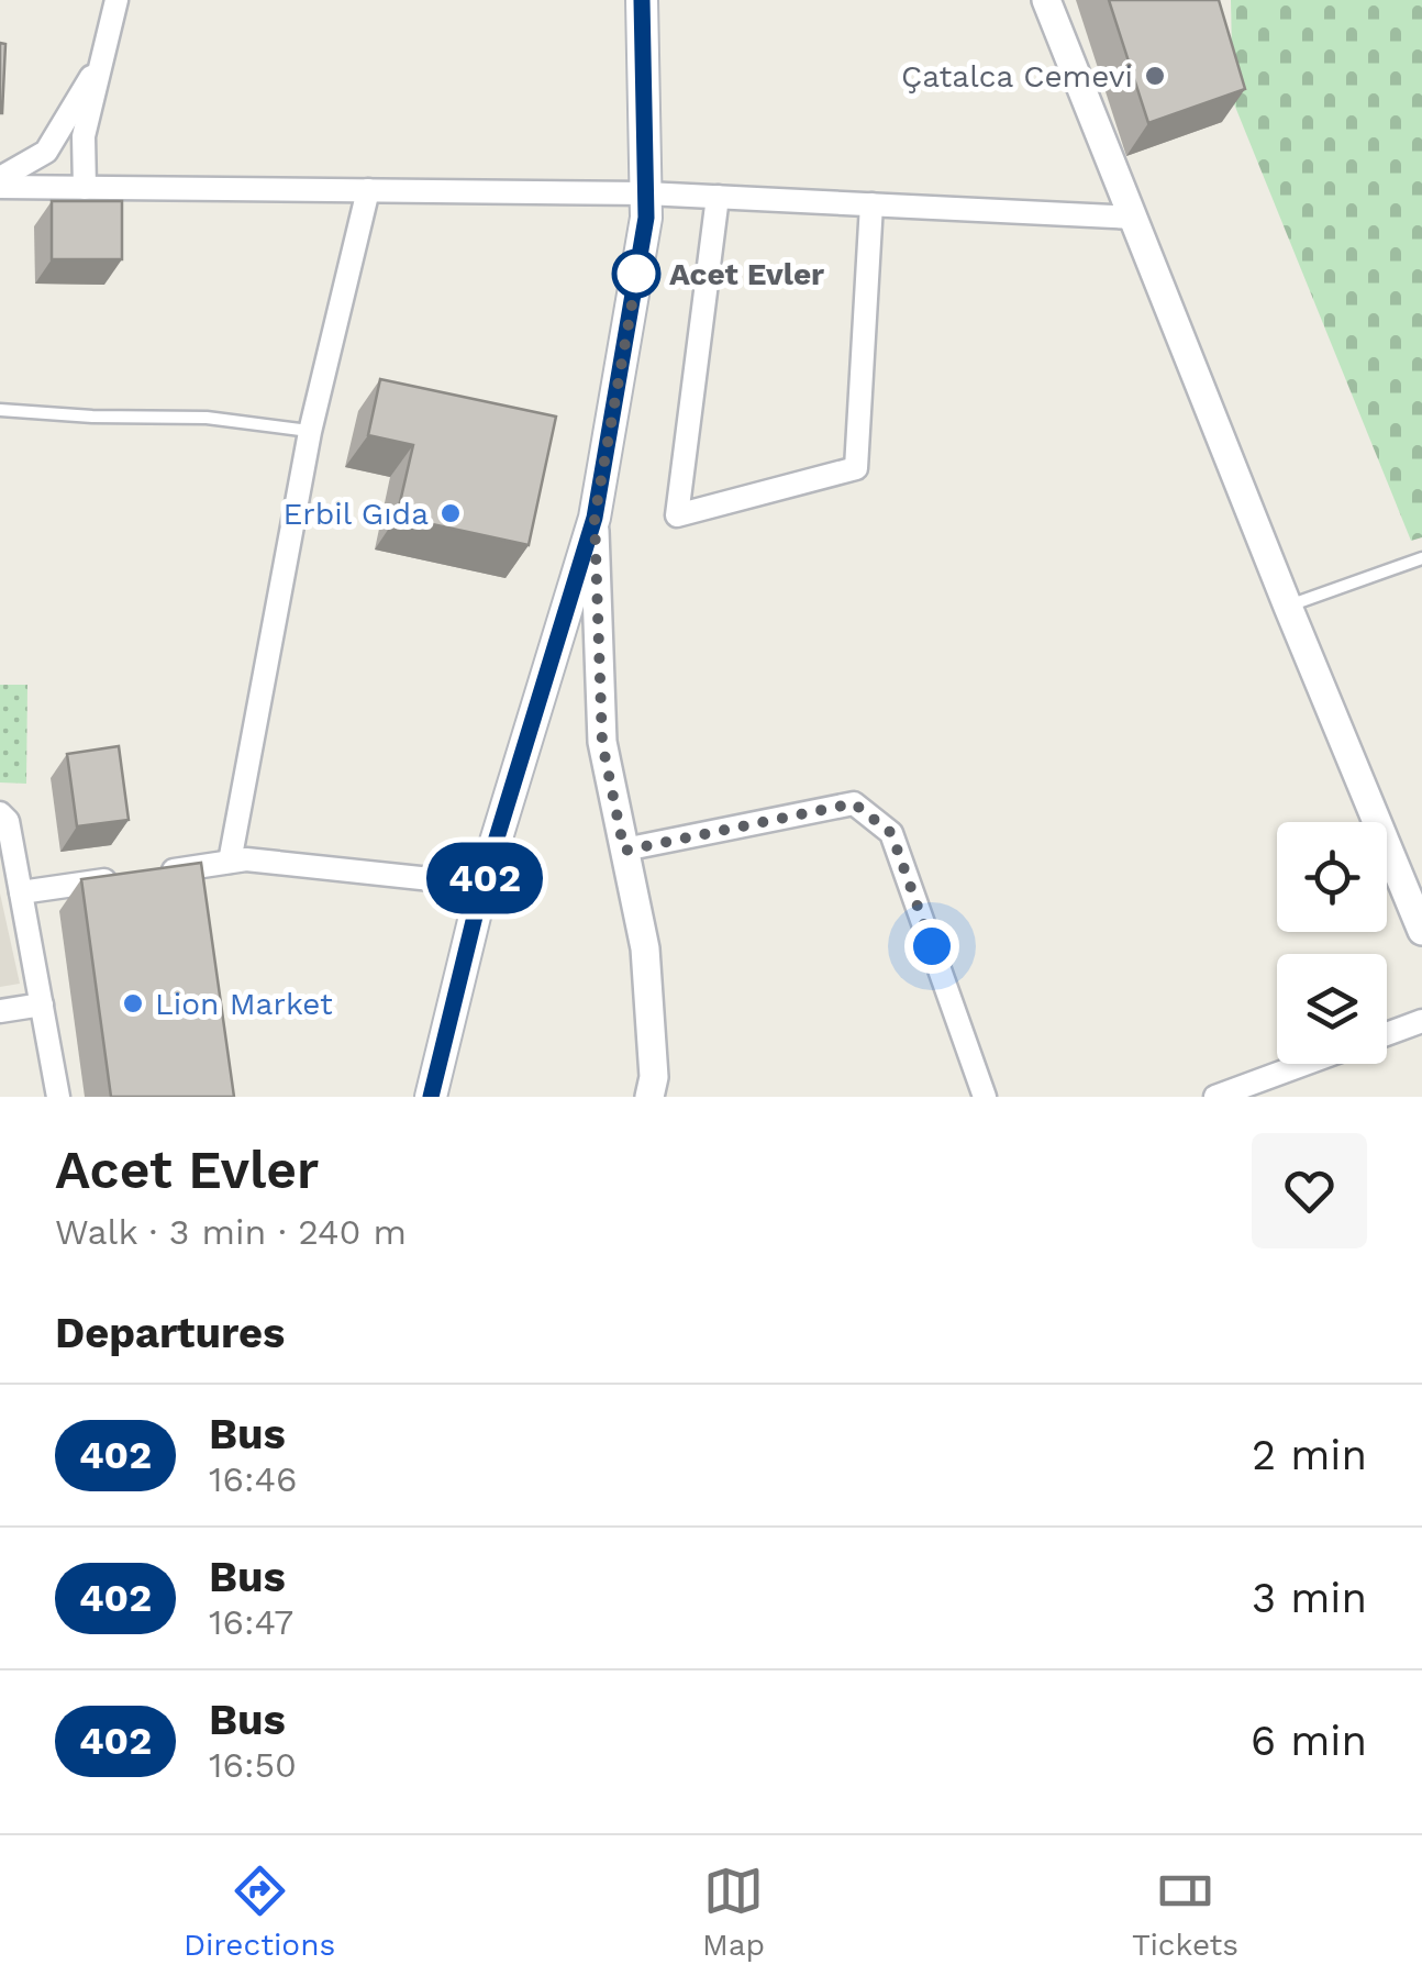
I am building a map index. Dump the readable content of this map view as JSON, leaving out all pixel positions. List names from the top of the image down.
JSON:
{
  "places": [
    "Çatalca Cemevi",
    "Acet Evler",
    "Erbil Gıda",
    "Lion Market"
  ],
  "lines": ["bus line 402"],
  "page": {
    "on_map": "402",
    "heading": [
      ["Acet Evler", "Walk · 3 min · 240 m"],
      "Departures"
    ],
    "list": [
      {
        "mark": "402",
        "name": "Bus",
        "note": "16:46",
        "value": "2 min"
      },
      {
        "mark": "402",
        "name": "Bus",
        "note": "16:47",
        "value": "3 min"
      },
      {
        "mark": "402",
        "name": "Bus",
        "note": "16:50",
        "value": "6 min"
      }
    ],
    "tabs": ["Directions", "Map", "Tickets"]
  }
}
